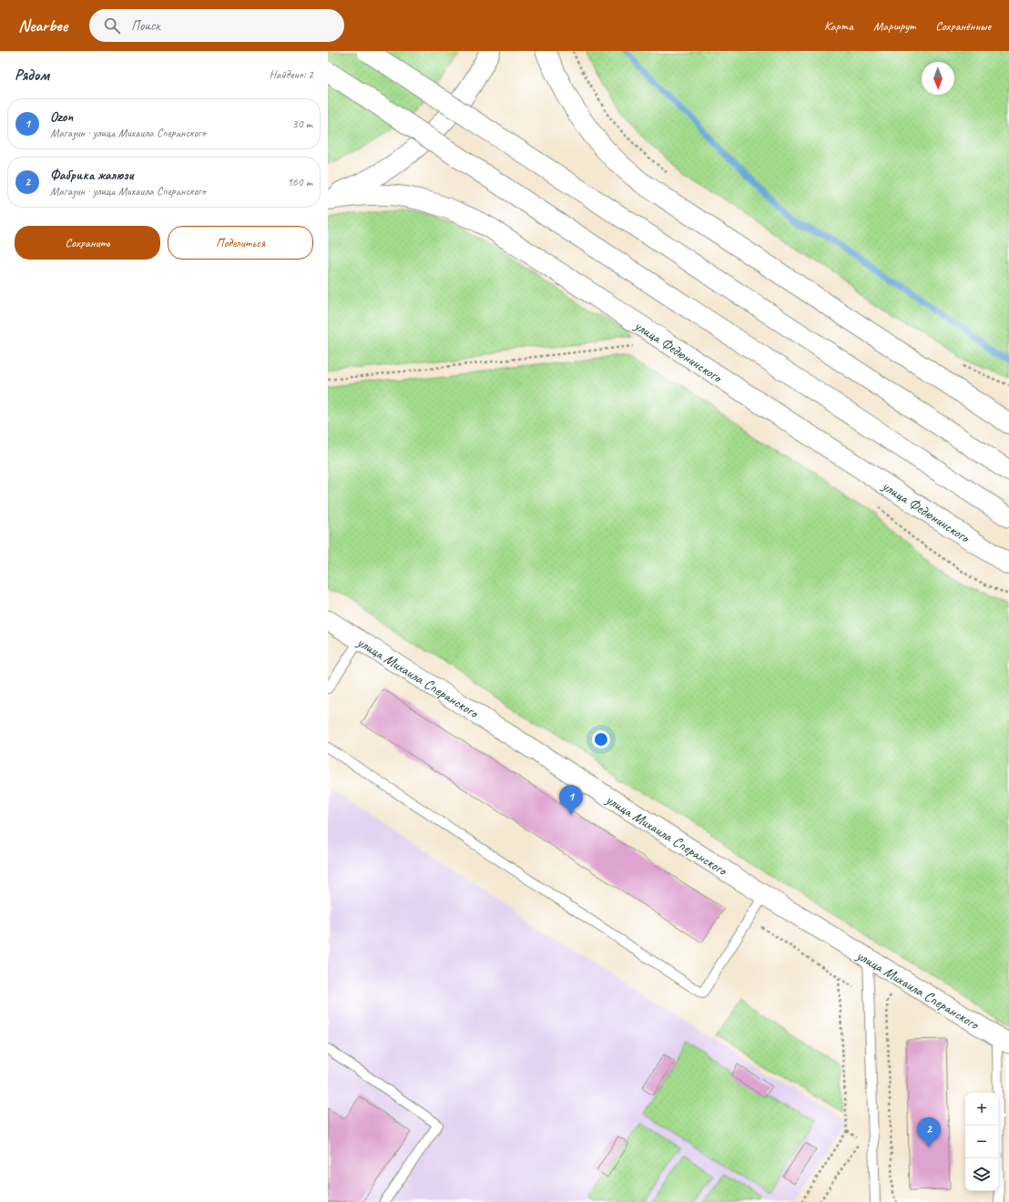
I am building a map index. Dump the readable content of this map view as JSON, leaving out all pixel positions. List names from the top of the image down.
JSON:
{
  "streets": {
    "main road": ["улица Федюнинского"],
    "street": ["улица Михаила Сперанского"]
  },
  "north": "bottom",
  "page": {
    "header": "Nearbee",
    "search": "Поиск",
    "nav": ["Карта", "Маршрут", "Сохранённые"],
    "heading": ["Рядом", "Найдено: 2"],
    "list": [
      {
        "mark": "1",
        "name": "Ozon",
        "note": "Магазин · улица Михаила Сперанского",
        "value": "30 m"
      },
      {
        "mark": "2",
        "name": "Фабрика жалюзи",
        "note": "Магазин · улица Михаила Сперанского",
        "value": "160 m"
      }
    ],
    "buttons": ["Сохранить", "Поделиться"],
    "pins": ["1", "2"],
    "map_buttons": ["+", "−"]
  }
}
